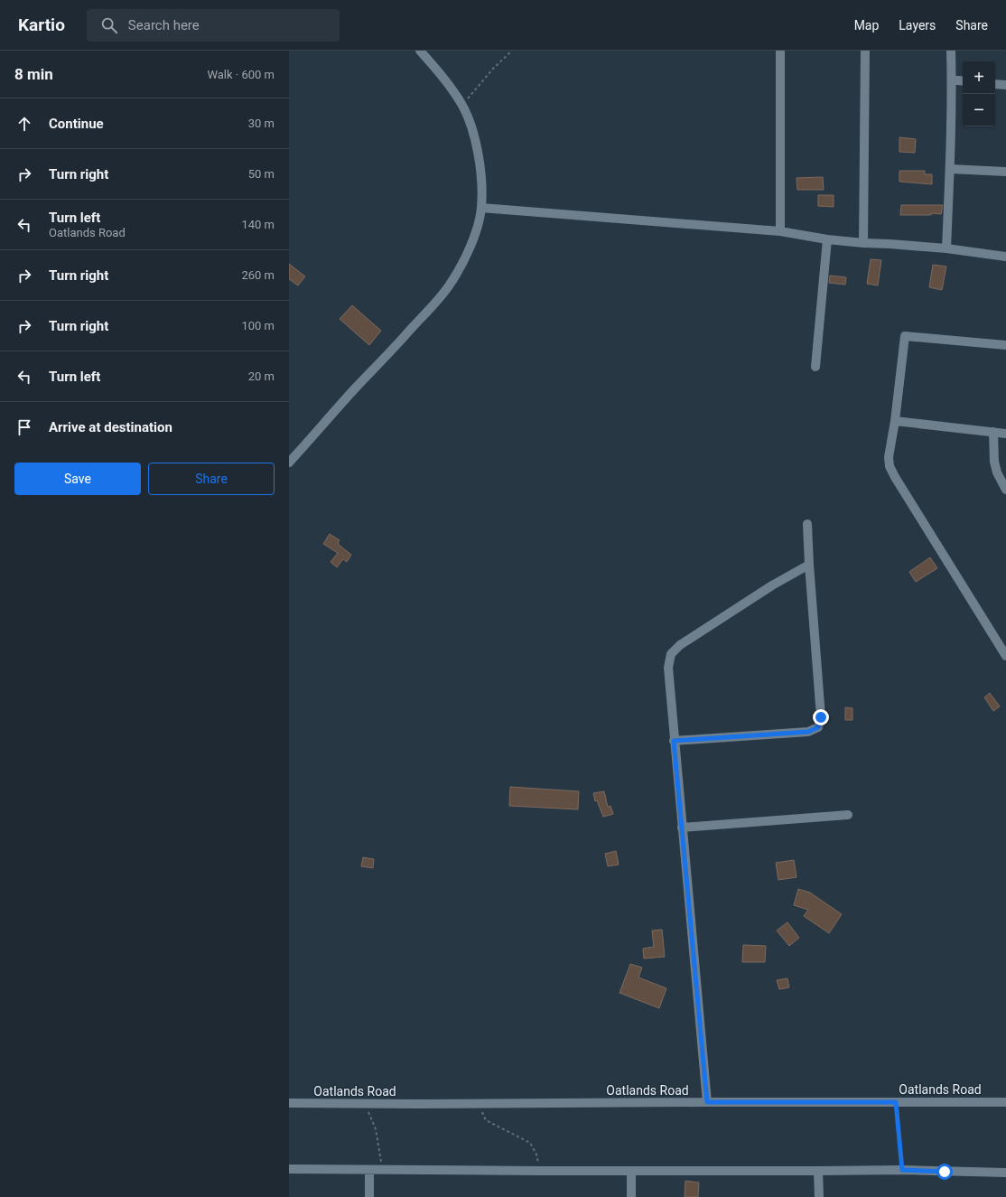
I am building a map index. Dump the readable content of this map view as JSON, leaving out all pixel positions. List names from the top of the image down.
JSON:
{
  "streets": {
    "street": ["Oatlands Road"]
  },
  "page": {
    "header": "Kartio",
    "search": "Search here",
    "nav": ["Map", "Layers", "Share"],
    "heading": ["8 min", "Walk · 600 m"],
    "map_buttons": ["+", "−"],
    "list": [
      ["Continue", "30 m"],
      ["Turn right", "50 m"],
      ["Turn left", "Oatlands Road", "140 m"],
      ["Turn right", "260 m"],
      ["Turn right", "100 m"],
      ["Turn left", "20 m"],
      "Arrive at destination"
    ],
    "buttons": ["Save", "Share"]
  }
}
